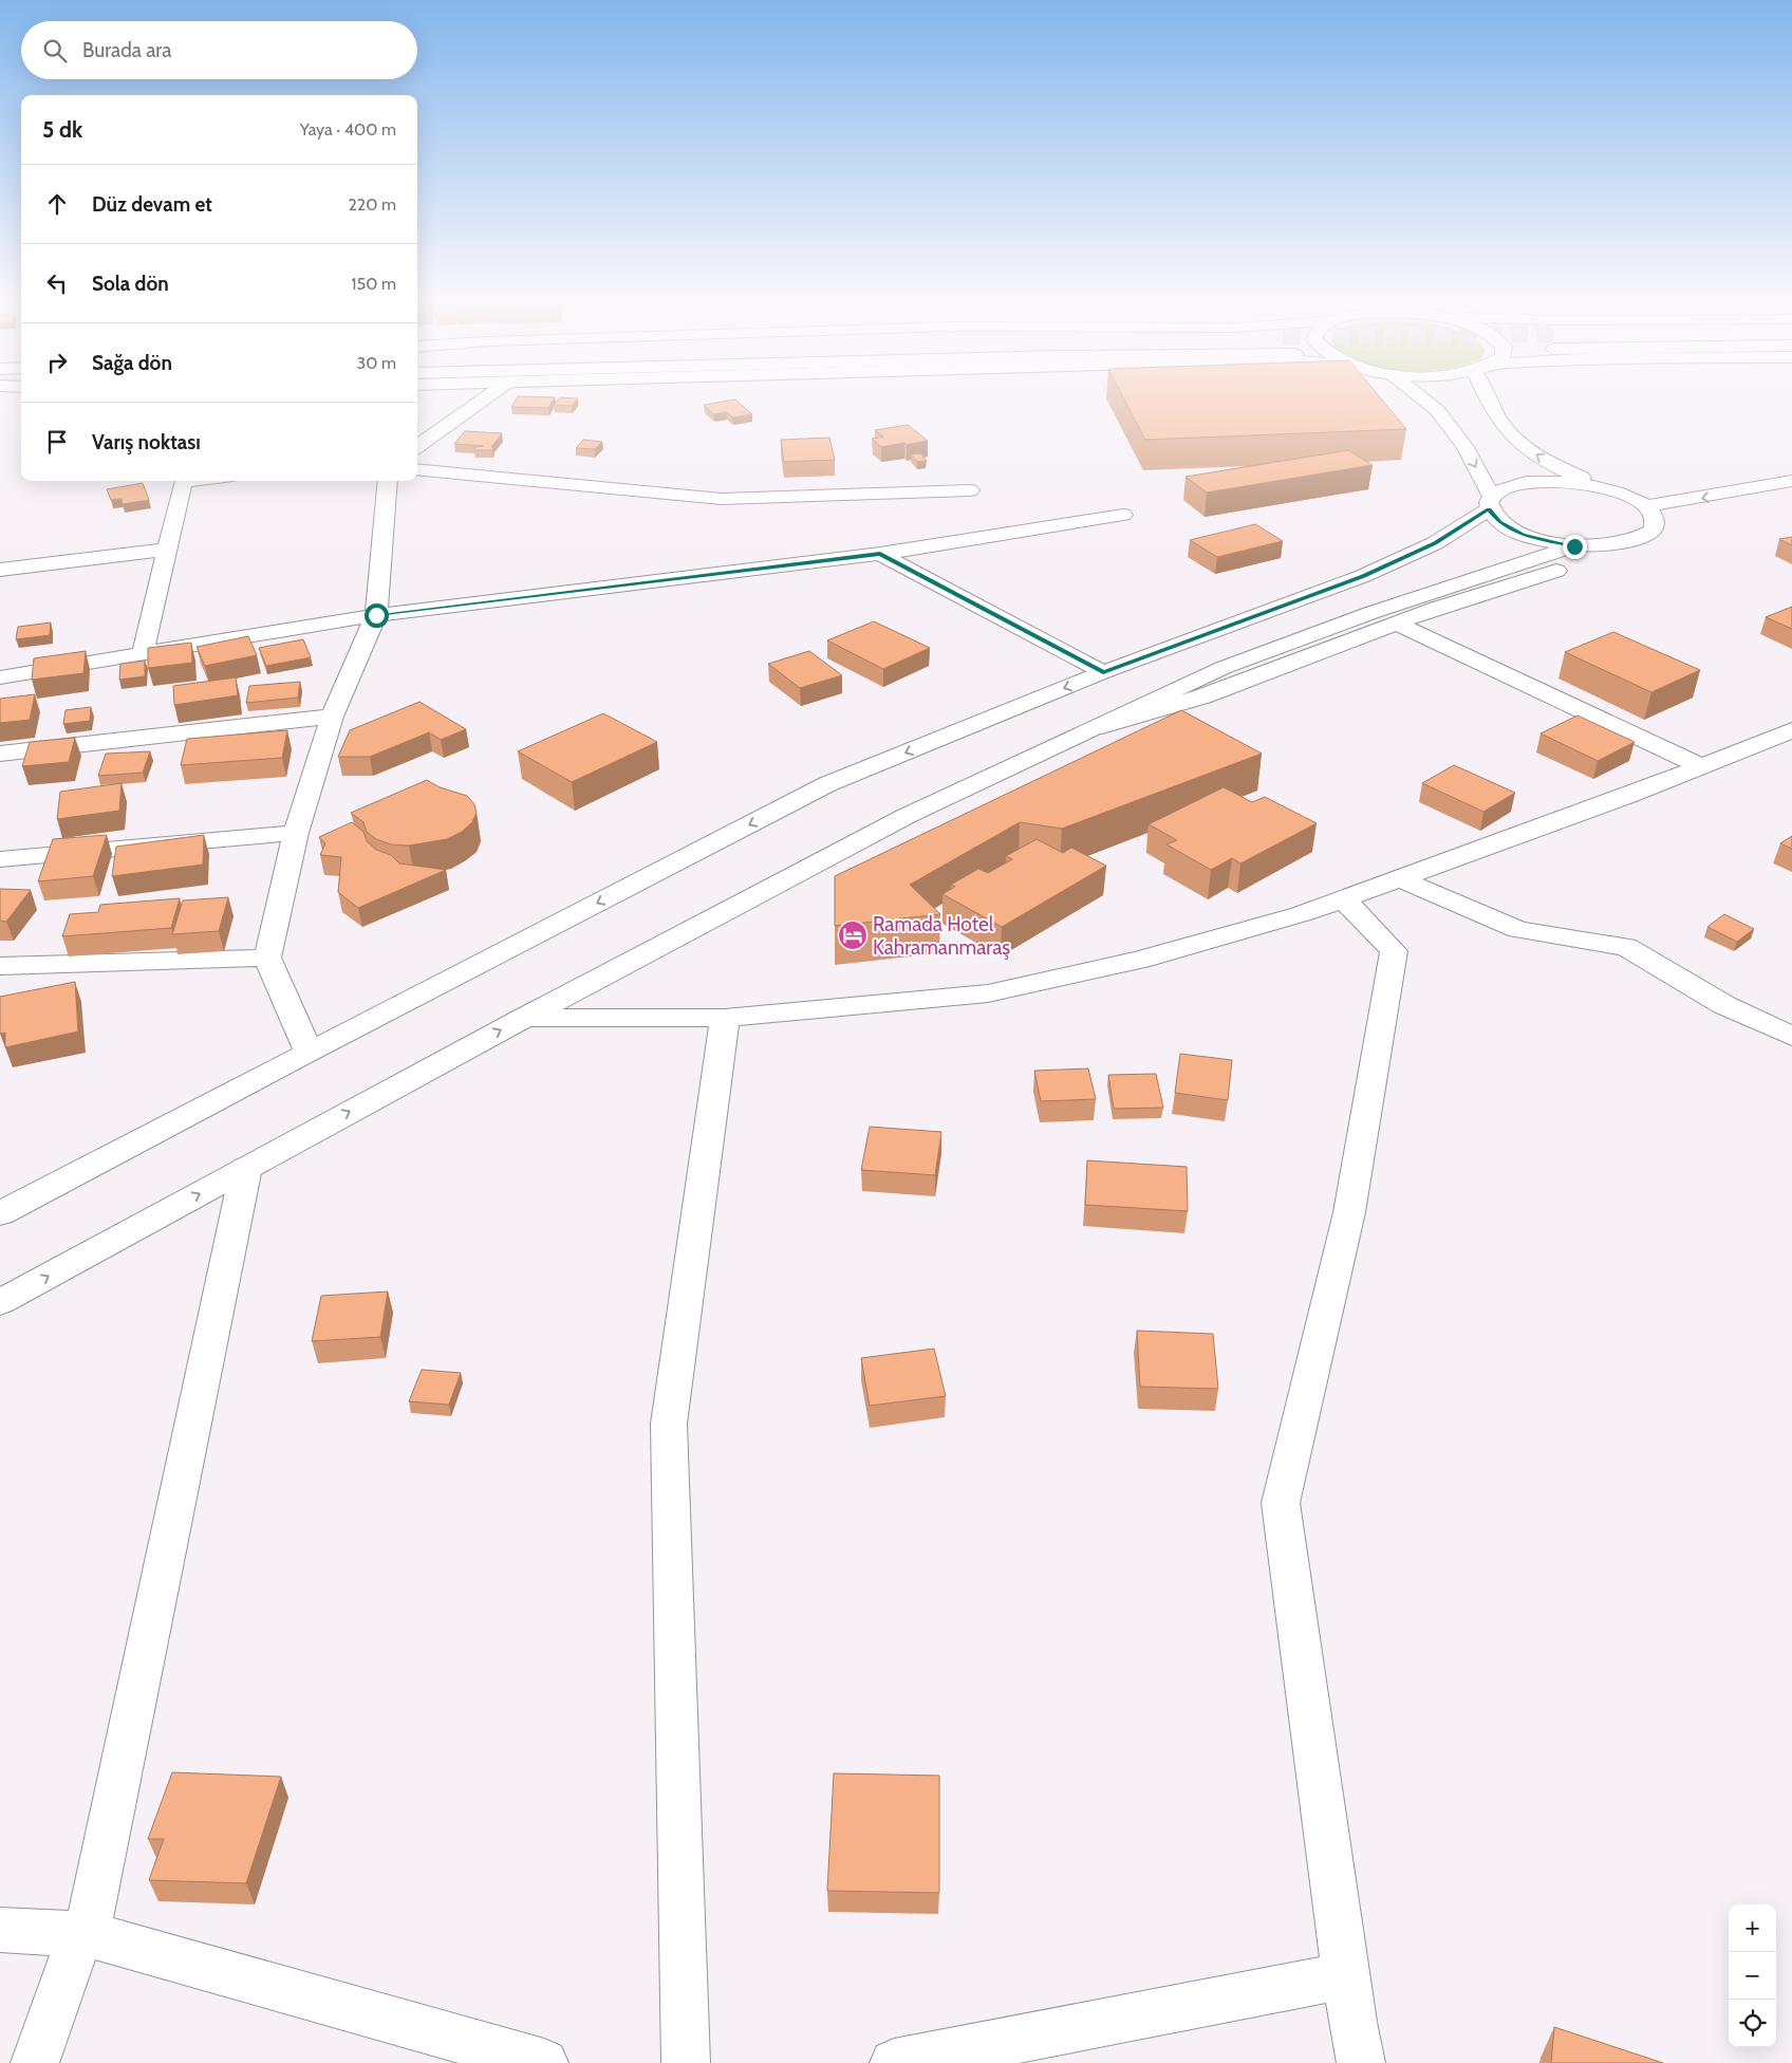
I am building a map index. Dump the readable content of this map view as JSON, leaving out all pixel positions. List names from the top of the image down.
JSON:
{
  "places": {
    "hotel": ["Ramada Hotel Kahramanmaraş"]
  },
  "page": {
    "search": "Burada ara",
    "heading": ["5 dk", "Yaya · 400 m"],
    "list": [
      ["Düz devam et", "220 m"],
      ["Sola dön", "150 m"],
      ["Sağa dön", "30 m"],
      "Varış noktası"
    ],
    "map_buttons": ["+", "−"]
  }
}
